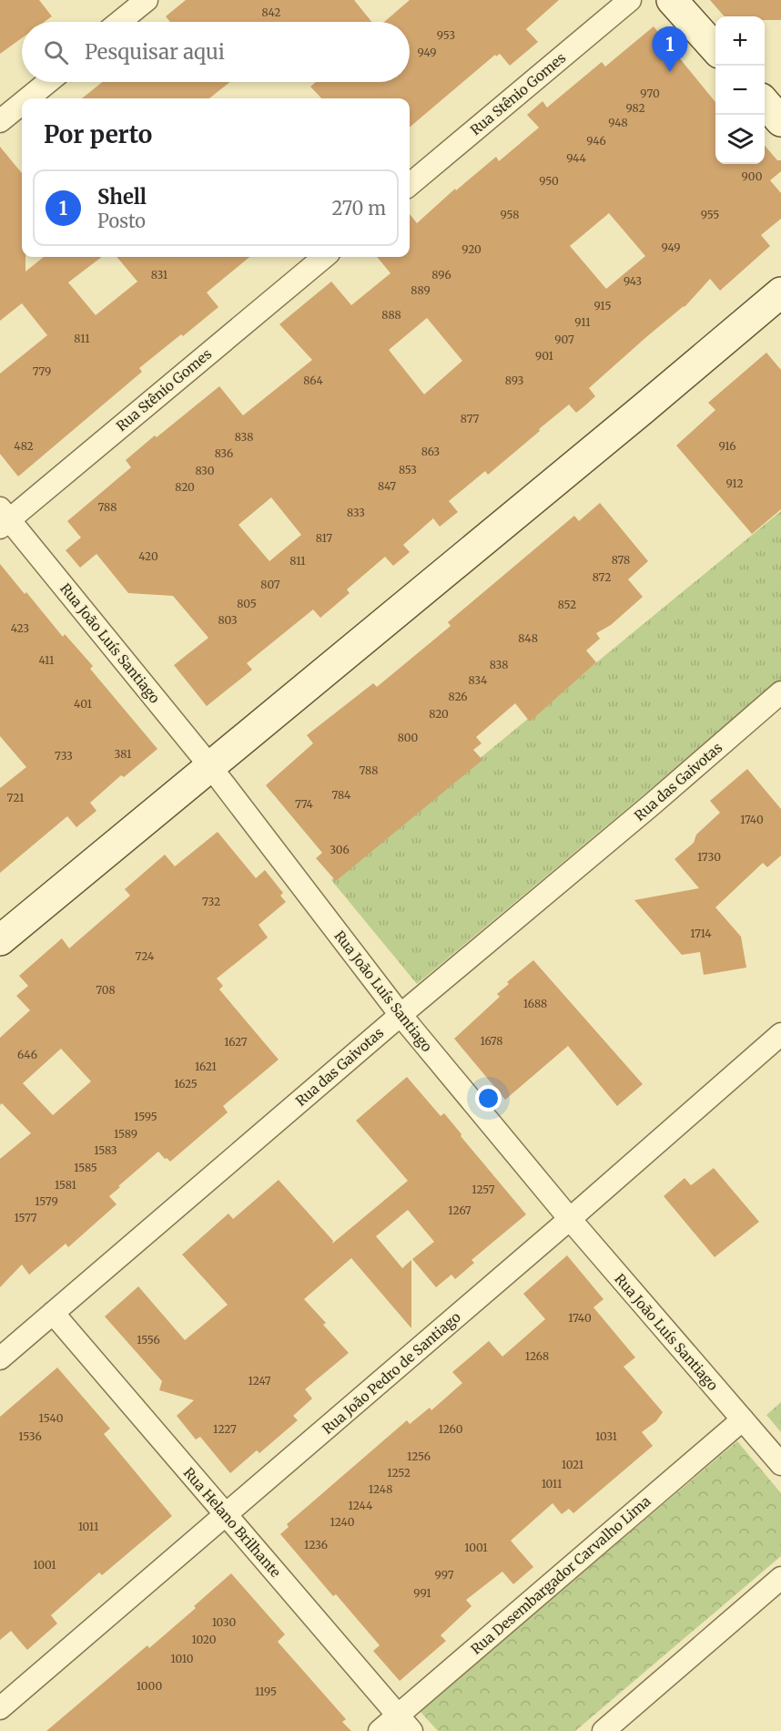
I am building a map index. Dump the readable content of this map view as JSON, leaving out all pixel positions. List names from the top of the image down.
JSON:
{
  "streets": {
    "street": [
      "Rua Stênio Gomes",
      "Rua João Luís Santiago",
      "Rua das Gaivotas",
      "Rua João Pedro de Santiago",
      "Rua Helano Brilhante",
      "Rua Desembargador Carvalho Lima"
    ]
  },
  "crossings": [
    ["Rua Stênio Gomes", "Rua João Luís Santiago"],
    ["Rua João Luís Santiago", "Rua das Gaivotas"],
    ["Rua João Luís Santiago", "Rua João Pedro de Santiago"],
    ["Rua João Luís Santiago", "Rua Desembargador Carvalho Lima"],
    ["Rua das Gaivotas", "Rua Helano Brilhante"],
    ["Rua João Pedro de Santiago", "Rua Helano Brilhante"],
    ["Rua Helano Brilhante", "Rua Desembargador Carvalho Lima"]
  ],
  "house_numbers": [
    "842",
    "953",
    "949",
    "970",
    "982",
    "948",
    "946",
    "944",
    "900",
    "950",
    "958",
    "955",
    "949",
    "920",
    "831",
    "896",
    "943",
    "889",
    "915",
    "888",
    "911",
    "811",
    "907",
    "901",
    "779",
    "864",
    "893",
    "877",
    "838",
    "482",
    "916",
    "863",
    "836",
    "853",
    "830",
    "912",
    "847",
    "820",
    "788",
    "833",
    "817",
    "420",
    "878",
    "811",
    "872",
    "807",
    "805",
    "852",
    "803",
    "423",
    "848",
    "411",
    "838",
    "834",
    "826",
    "401",
    "820",
    "800",
    "381",
    "733",
    "788",
    "784",
    "721",
    "774",
    "1740",
    "306",
    "1730",
    "732",
    "1714",
    "724",
    "708",
    "1688",
    "1678",
    "1627",
    "646",
    "1621",
    "1625",
    "1595",
    "1589",
    "1583",
    "1585",
    "1581",
    "1257",
    "1579",
    "1267",
    "1577",
    "1740",
    "1556",
    "1268",
    "1247",
    "1540",
    "1227",
    "1260",
    "1536",
    "1031",
    "1256",
    "1021",
    "1252",
    "1011",
    "1248",
    "1244",
    "1240",
    "1011",
    "1236",
    "1001",
    "1001",
    "997",
    "991",
    "1030",
    "1020",
    "1010",
    "1000",
    "1195"
  ],
  "page": {
    "map_buttons": ["+", "−"],
    "search": "Pesquisar aqui",
    "pins": "1",
    "heading": "Por perto",
    "list": [
      {
        "mark": "1",
        "name": "Shell",
        "note": "Posto",
        "value": "270 m"
      }
    ]
  }
}
